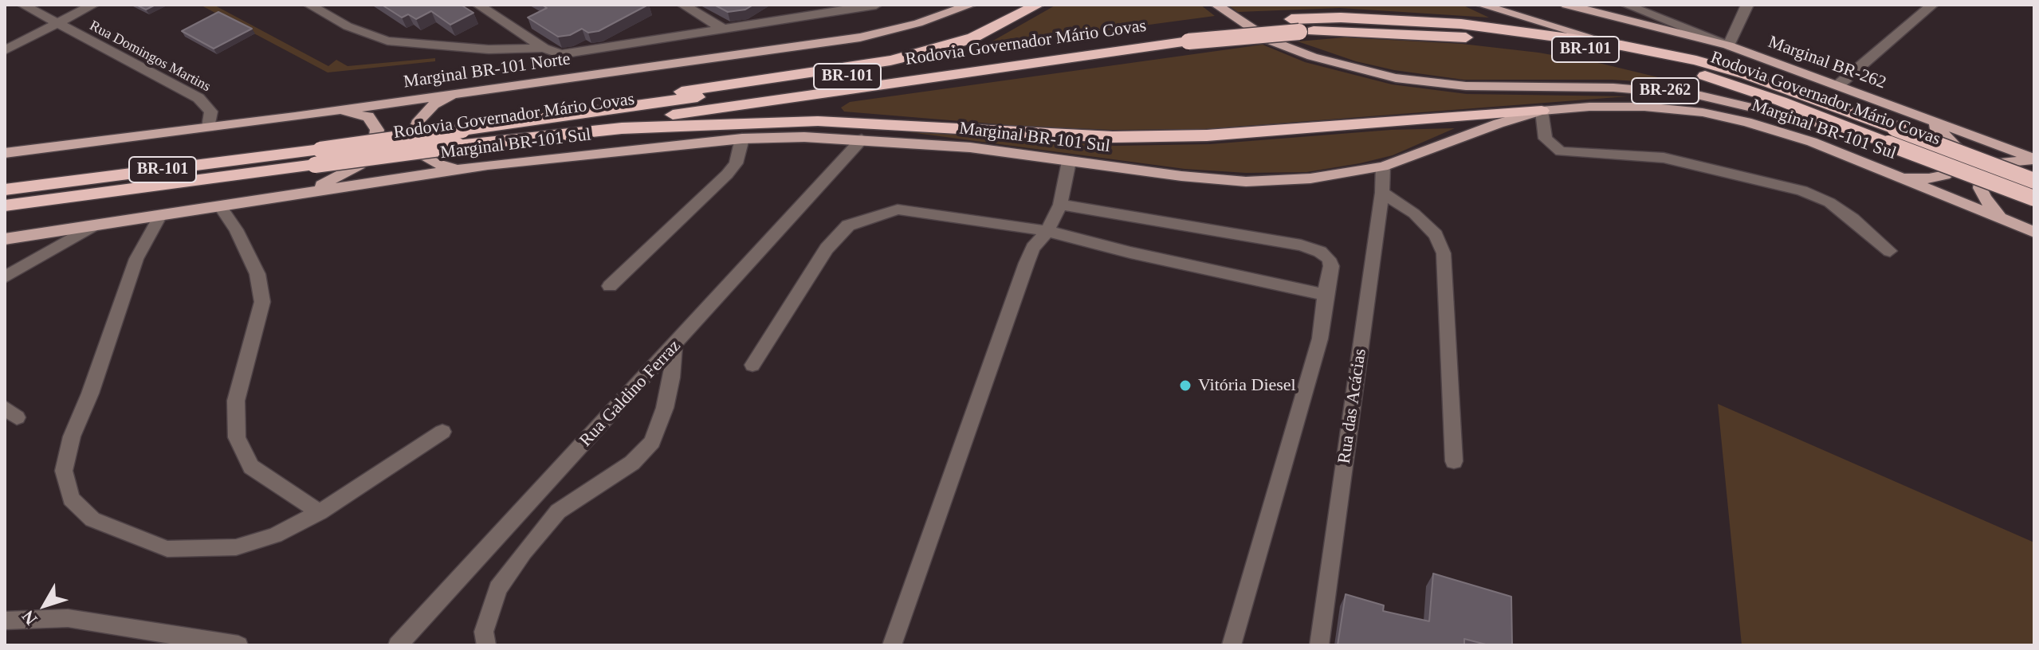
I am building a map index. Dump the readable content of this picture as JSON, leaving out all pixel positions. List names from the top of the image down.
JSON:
{
  "streets": {
    "highway": ["Rodovia Governador Mário Covas", "BR-101"],
    "main road": [
      "Marginal BR-262",
      "Marginal BR-101 Norte",
      "BR-262",
      "Marginal BR-101 Sul"
    ],
    "street": ["Rua Domingos Martins", "Rua Galdino Ferraz", "Rua das Acácias"]
  },
  "crossings": [
    ["Rodovia Governador Mário Covas", "BR-262"],
    ["Rua Domingos Martins", "Marginal BR-101 Norte"],
    ["Marginal BR-101 Sul", "Rua Galdino Ferraz"],
    ["Marginal BR-101 Sul", "Rua das Acácias"]
  ],
  "places": ["Vitória Diesel"],
  "north": "bottom left"
}
